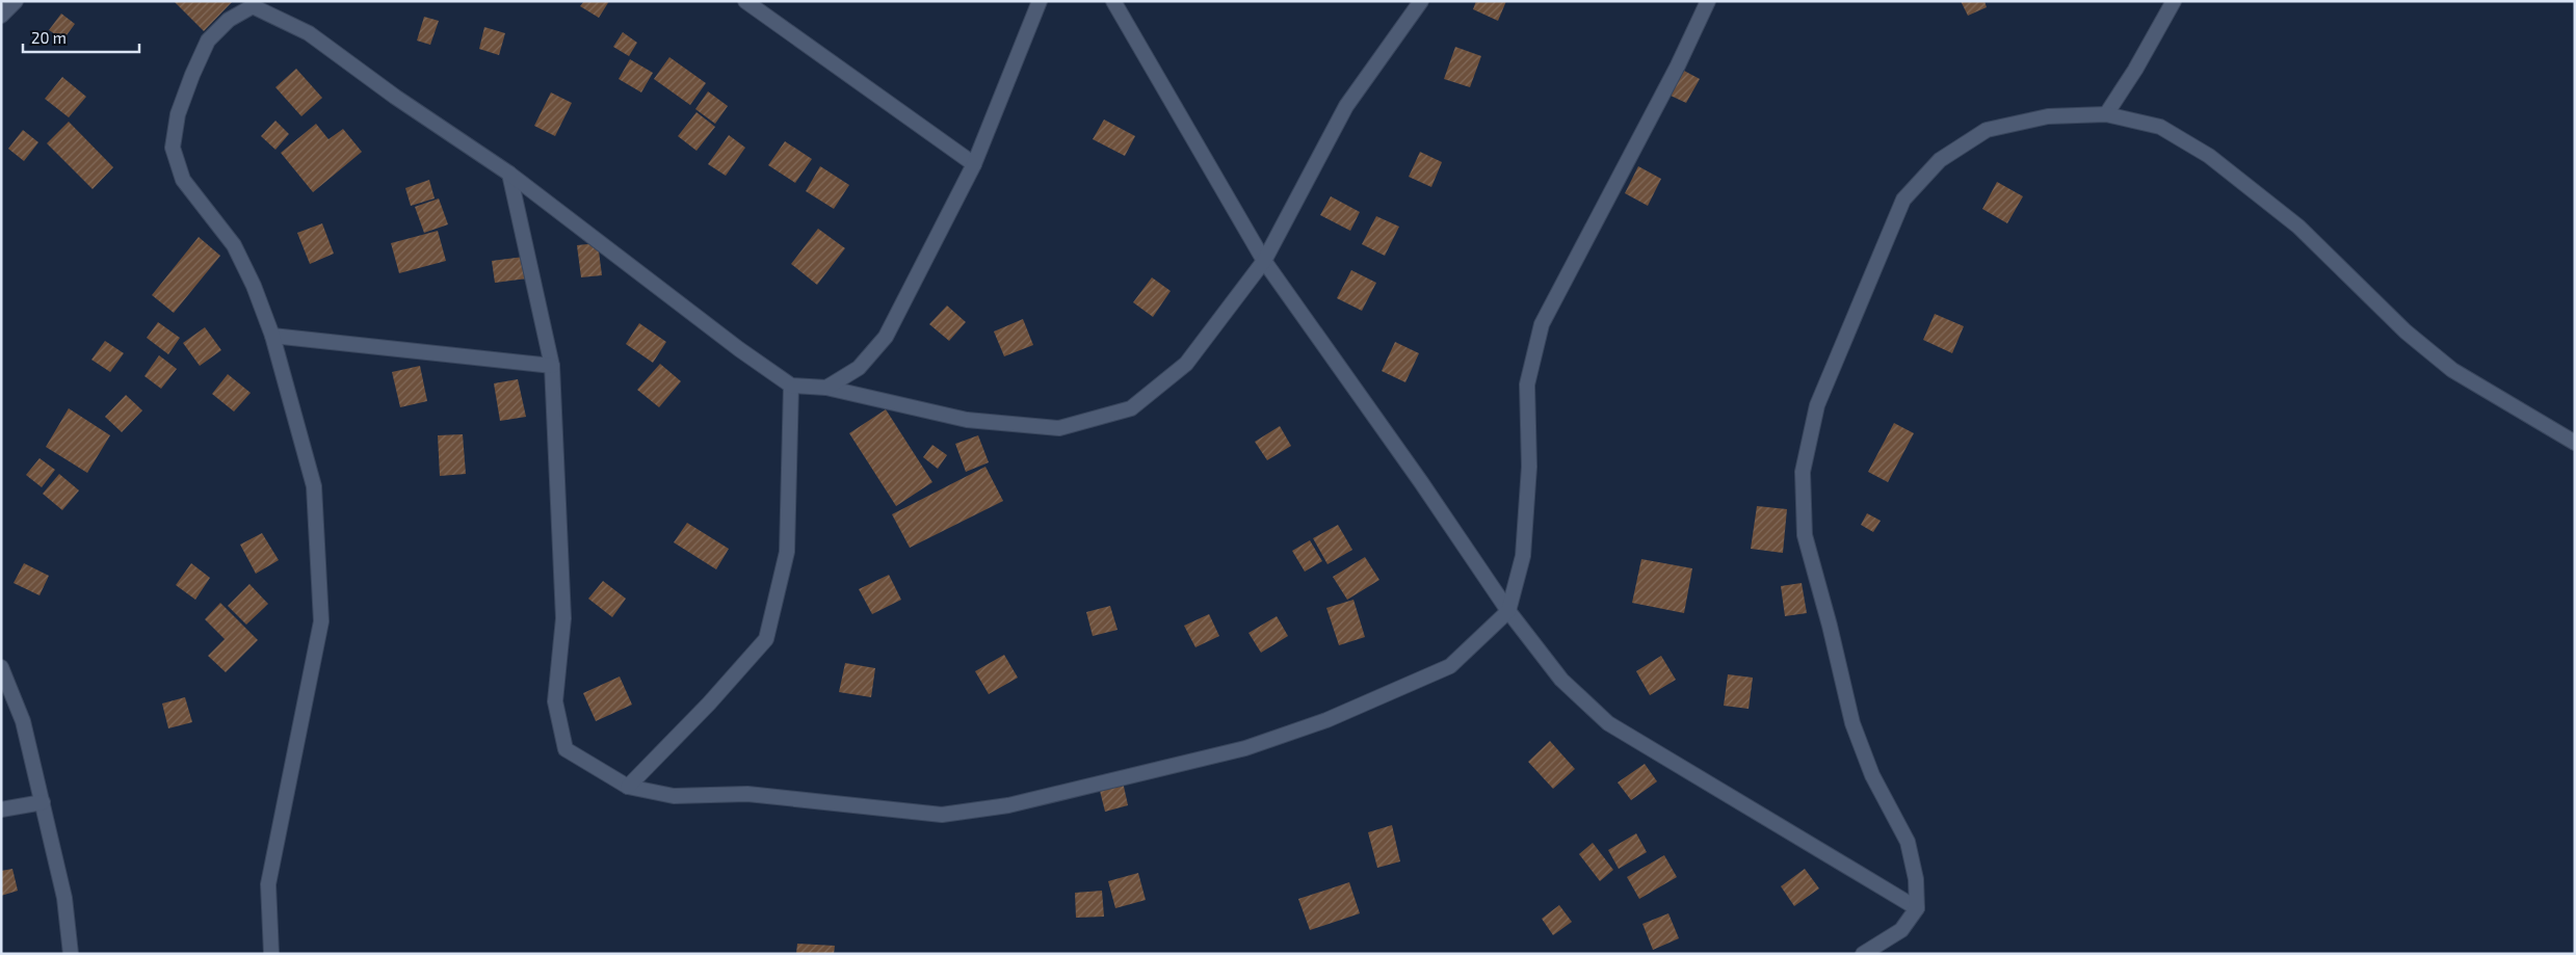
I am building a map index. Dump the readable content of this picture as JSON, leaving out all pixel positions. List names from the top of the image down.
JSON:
{
  "scale_bar": "20 m"
}
